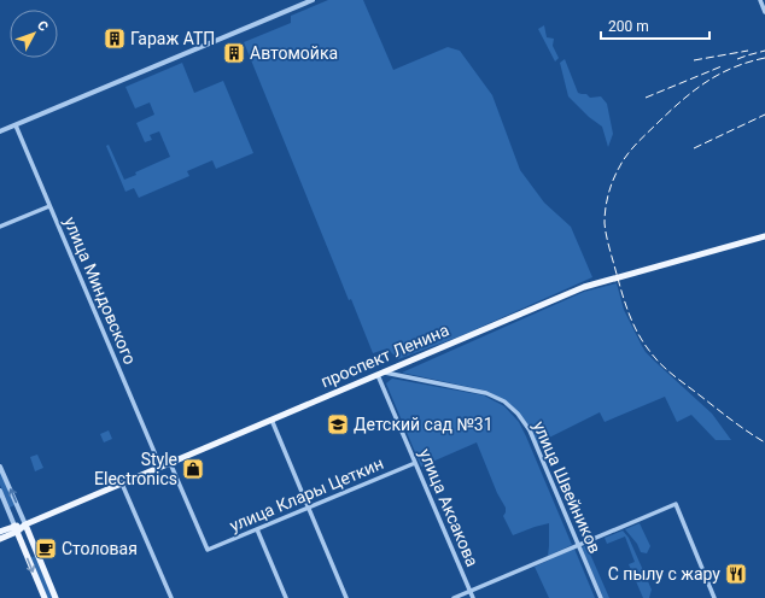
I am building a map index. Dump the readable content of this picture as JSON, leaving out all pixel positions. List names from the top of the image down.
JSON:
{
  "streets": {
    "main road": ["проспект Ленина"],
    "street": [
      "улица Миндовского",
      "улица Швейников",
      "улица Клары Цеткин",
      "улица Аксакова"
    ]
  },
  "crossings": [
    ["улица Миндовского", "проспект Ленина"],
    ["проспект Ленина", "улица Швейников"],
    ["проспект Ленина", "улица Клары Цеткин"],
    ["проспект Ленина", "улица Аксакова"],
    ["улица Швейников", "улица Аксакова"],
    ["улица Клары Цеткин", "улица Аксакова"]
  ],
  "places": {
    "building": ["Гараж АТП", "Автомойка"],
    "school or university": ["Детский сад №31"],
    "shop": ["Style Electronics"],
    "cafe": ["Столовая"],
    "restaurant": ["С пылу с жару"]
  },
  "scale_bar": "200 m",
  "north": "top right"
}
